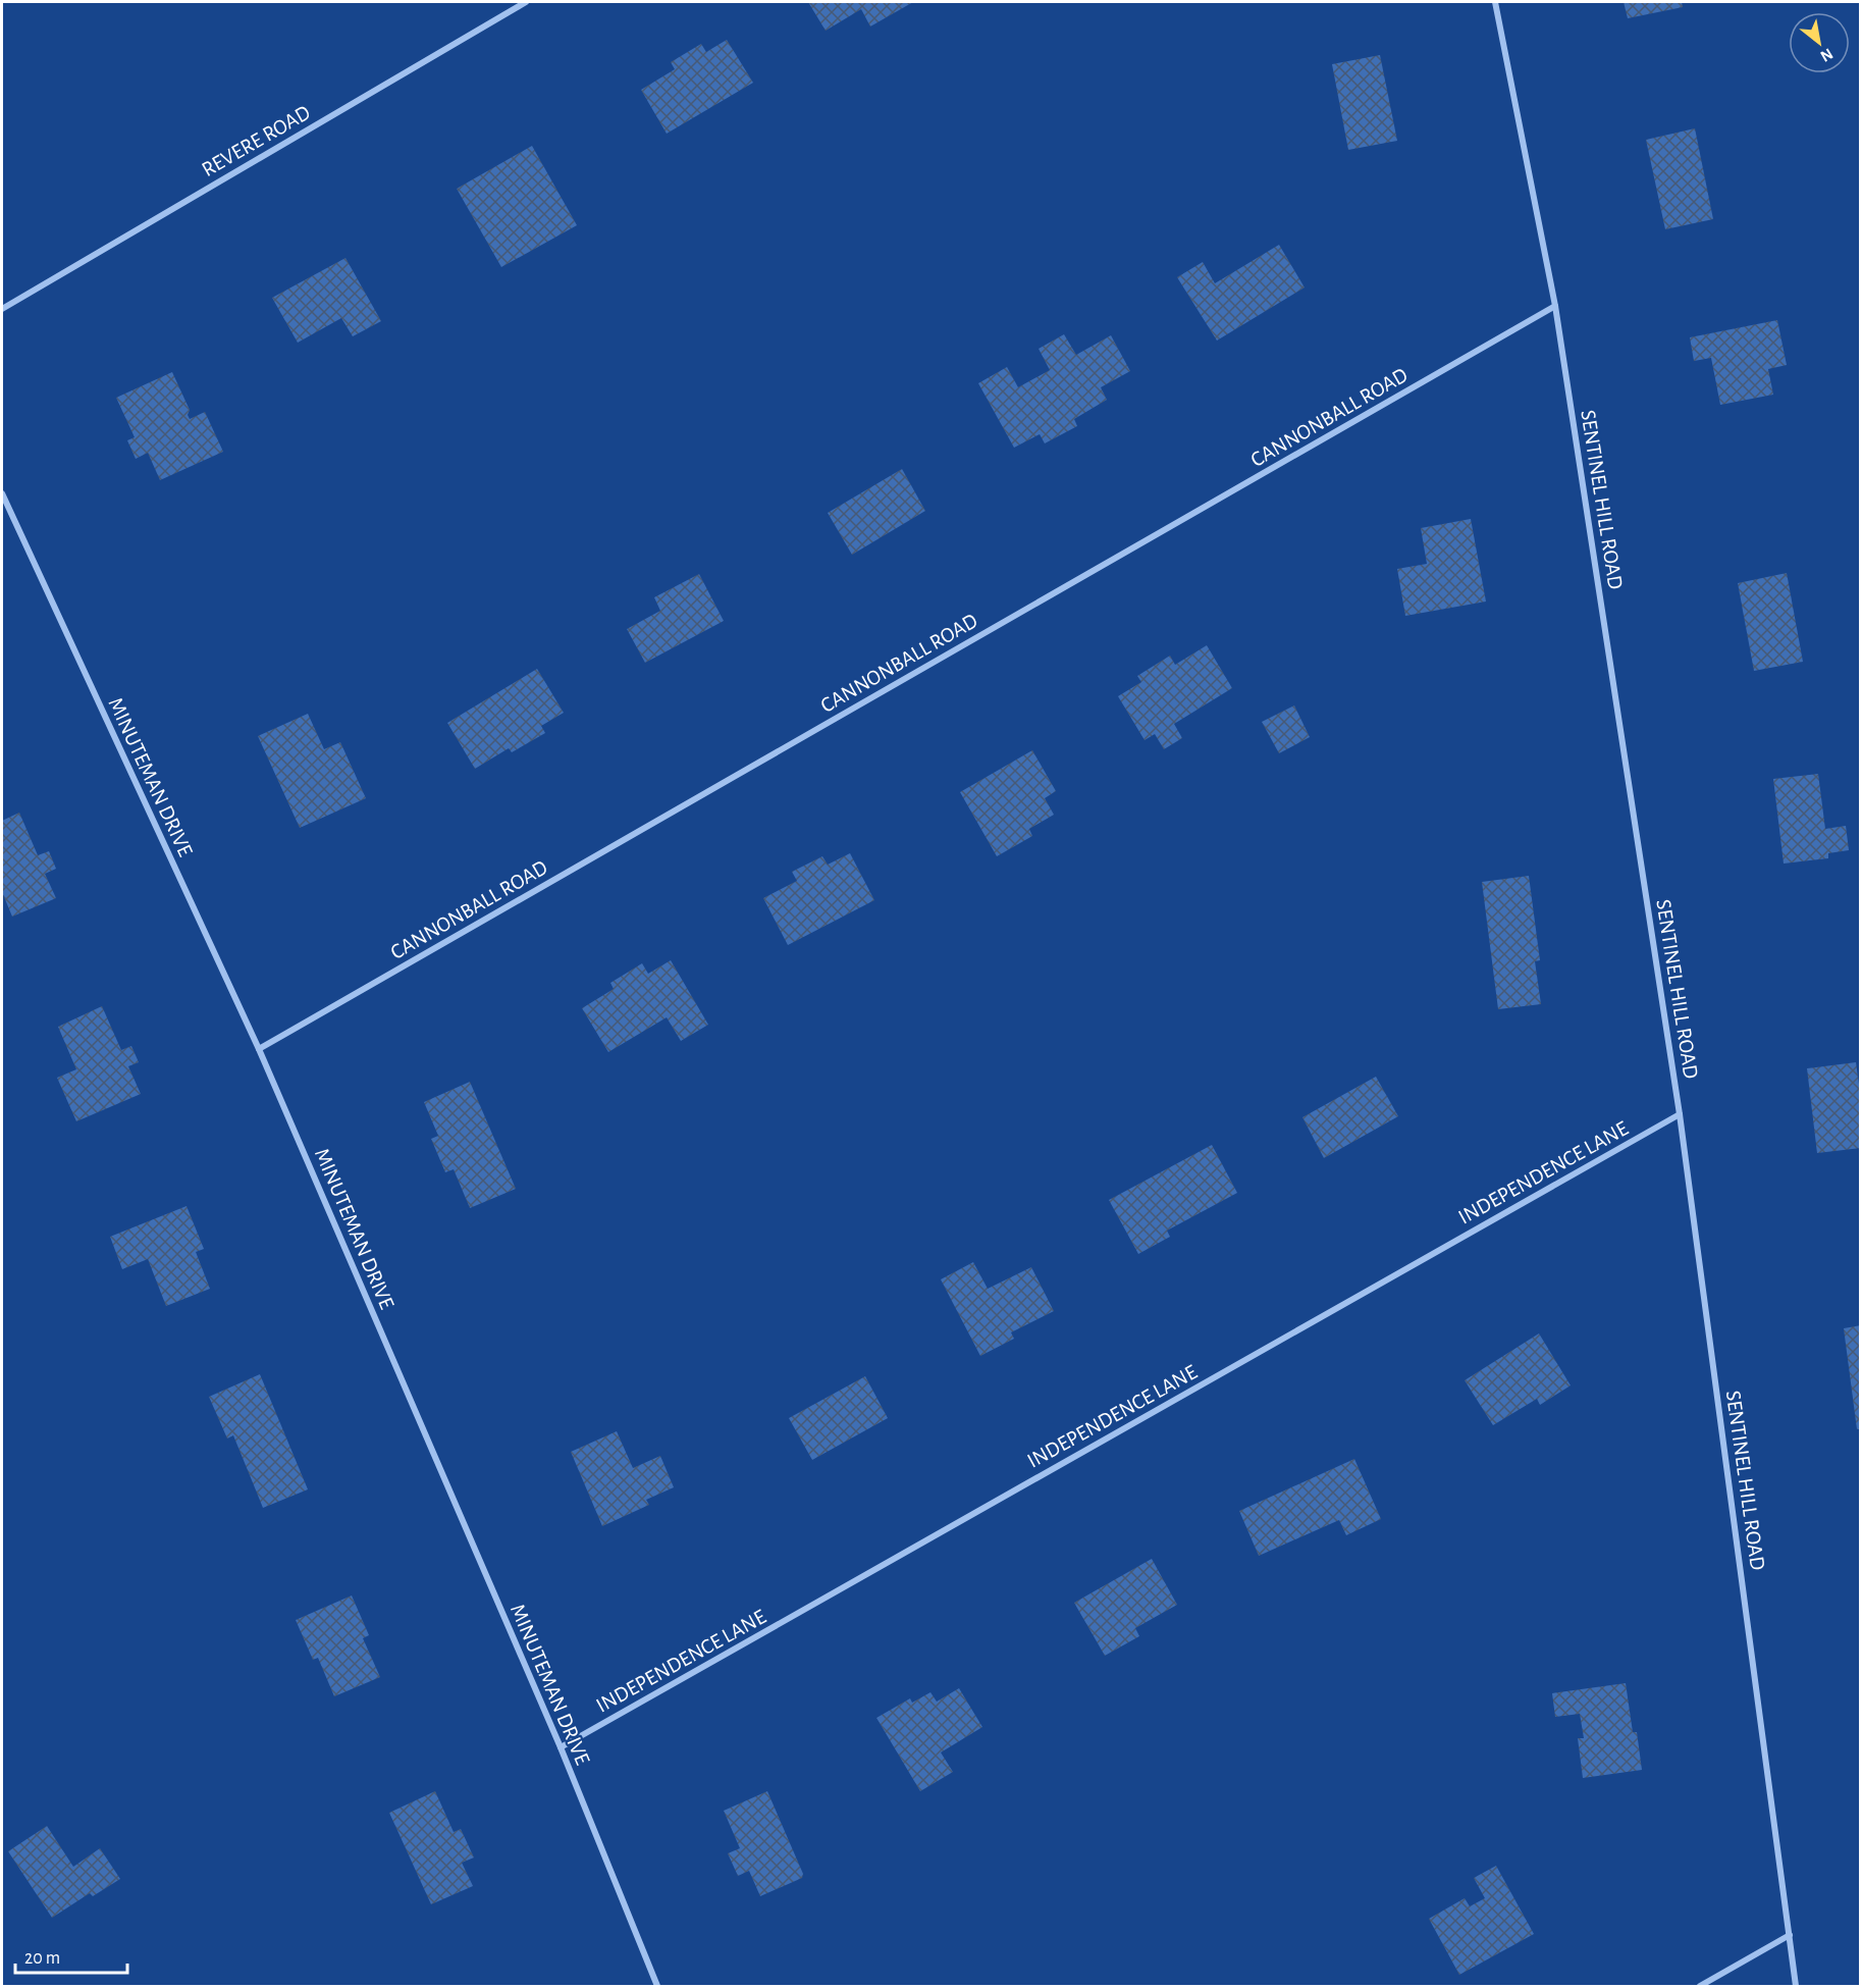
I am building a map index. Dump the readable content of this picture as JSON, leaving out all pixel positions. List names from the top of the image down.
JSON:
{
  "streets": {
    "street": [
      "REVERE ROAD",
      "CANNONBALL ROAD",
      "SENTINEL HILL ROAD",
      "MINUTEMAN DRIVE",
      "INDEPENDENCE LANE"
    ]
  },
  "crossings": [
    ["CANNONBALL ROAD", "SENTINEL HILL ROAD"],
    ["CANNONBALL ROAD", "MINUTEMAN DRIVE"],
    ["SENTINEL HILL ROAD", "INDEPENDENCE LANE"],
    ["MINUTEMAN DRIVE", "INDEPENDENCE LANE"]
  ],
  "scale_bar": "20 m",
  "north": "bottom right"
}
